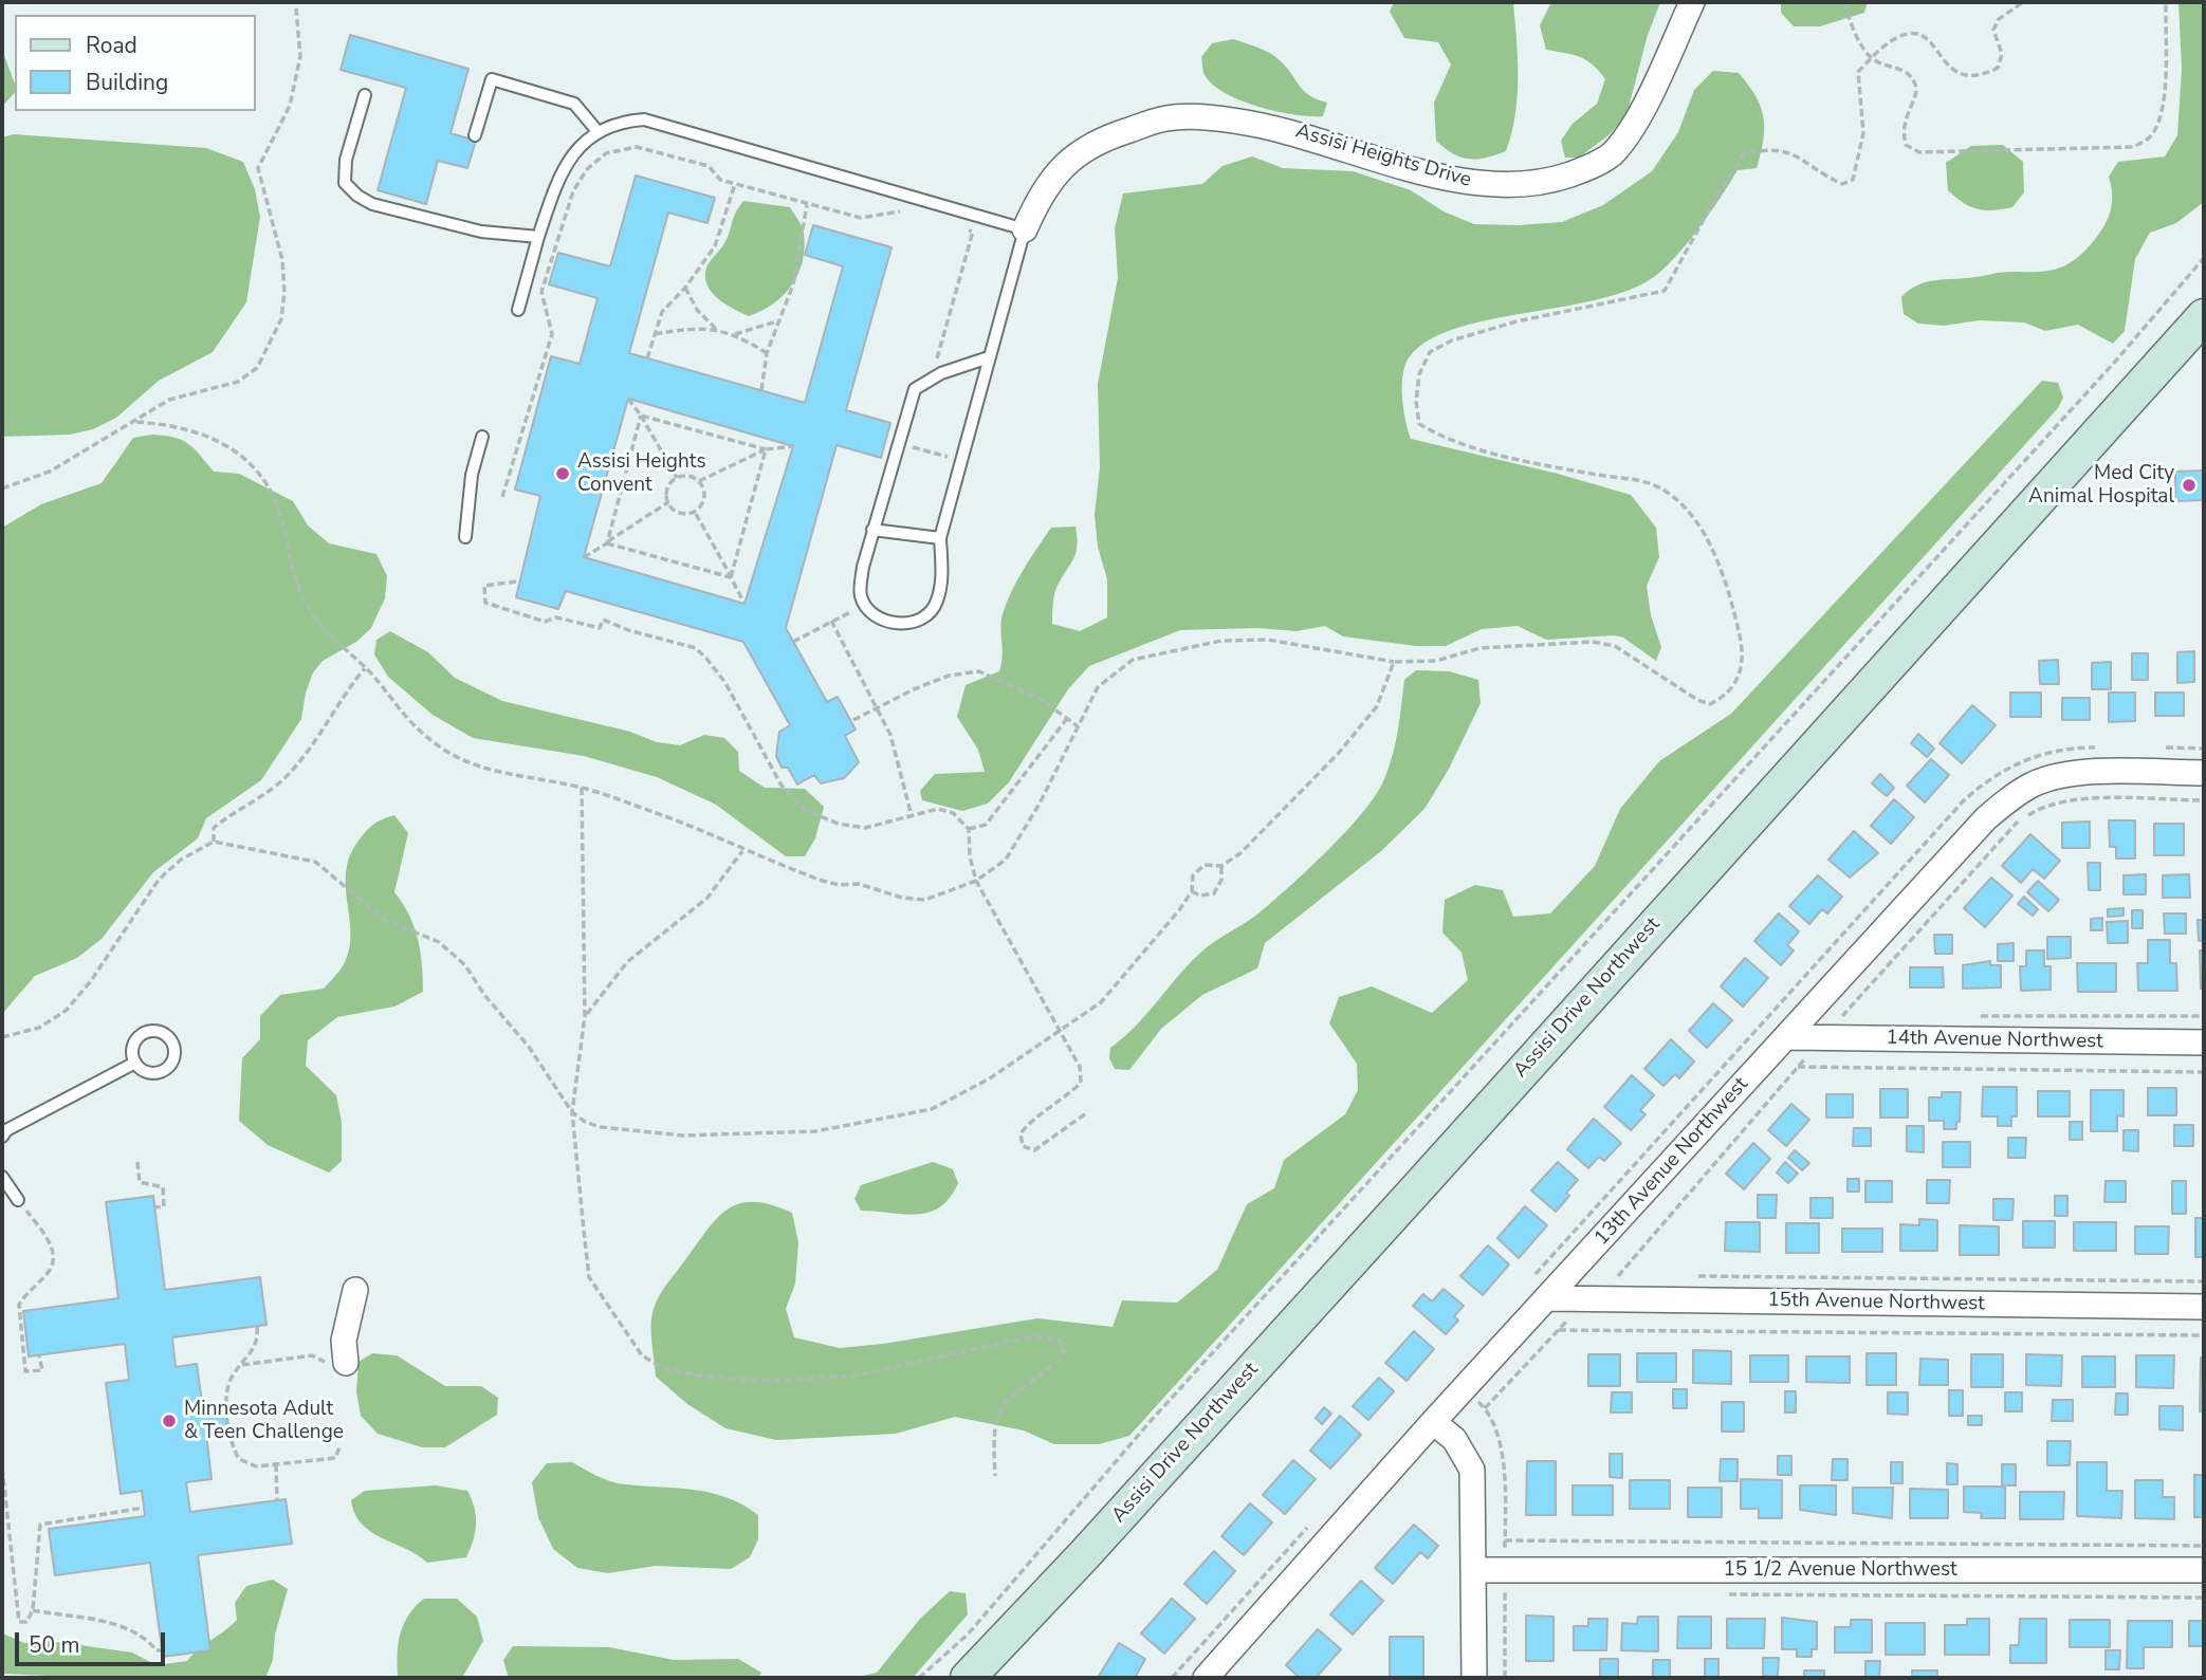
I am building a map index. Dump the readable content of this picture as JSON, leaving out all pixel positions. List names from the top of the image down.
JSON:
{
  "streets": {
    "main road": ["Assisi Drive Northwest"],
    "street": [
      "Assisi Heights Drive",
      "14th Avenue Northwest",
      "13th Avenue Northwest",
      "15th Avenue Northwest",
      "15 1/2 Avenue Northwest"
    ]
  },
  "crossings": [
    ["14th Avenue Northwest", "13th Avenue Northwest"],
    ["13th Avenue Northwest", "15th Avenue Northwest"]
  ],
  "places": ["Assisi Heights Convent", "Med City Animal Hospital", "Minnesota Adult & Teen Challenge"],
  "legend": ["Road", "Building"],
  "scale_bar": "50 m"
}
